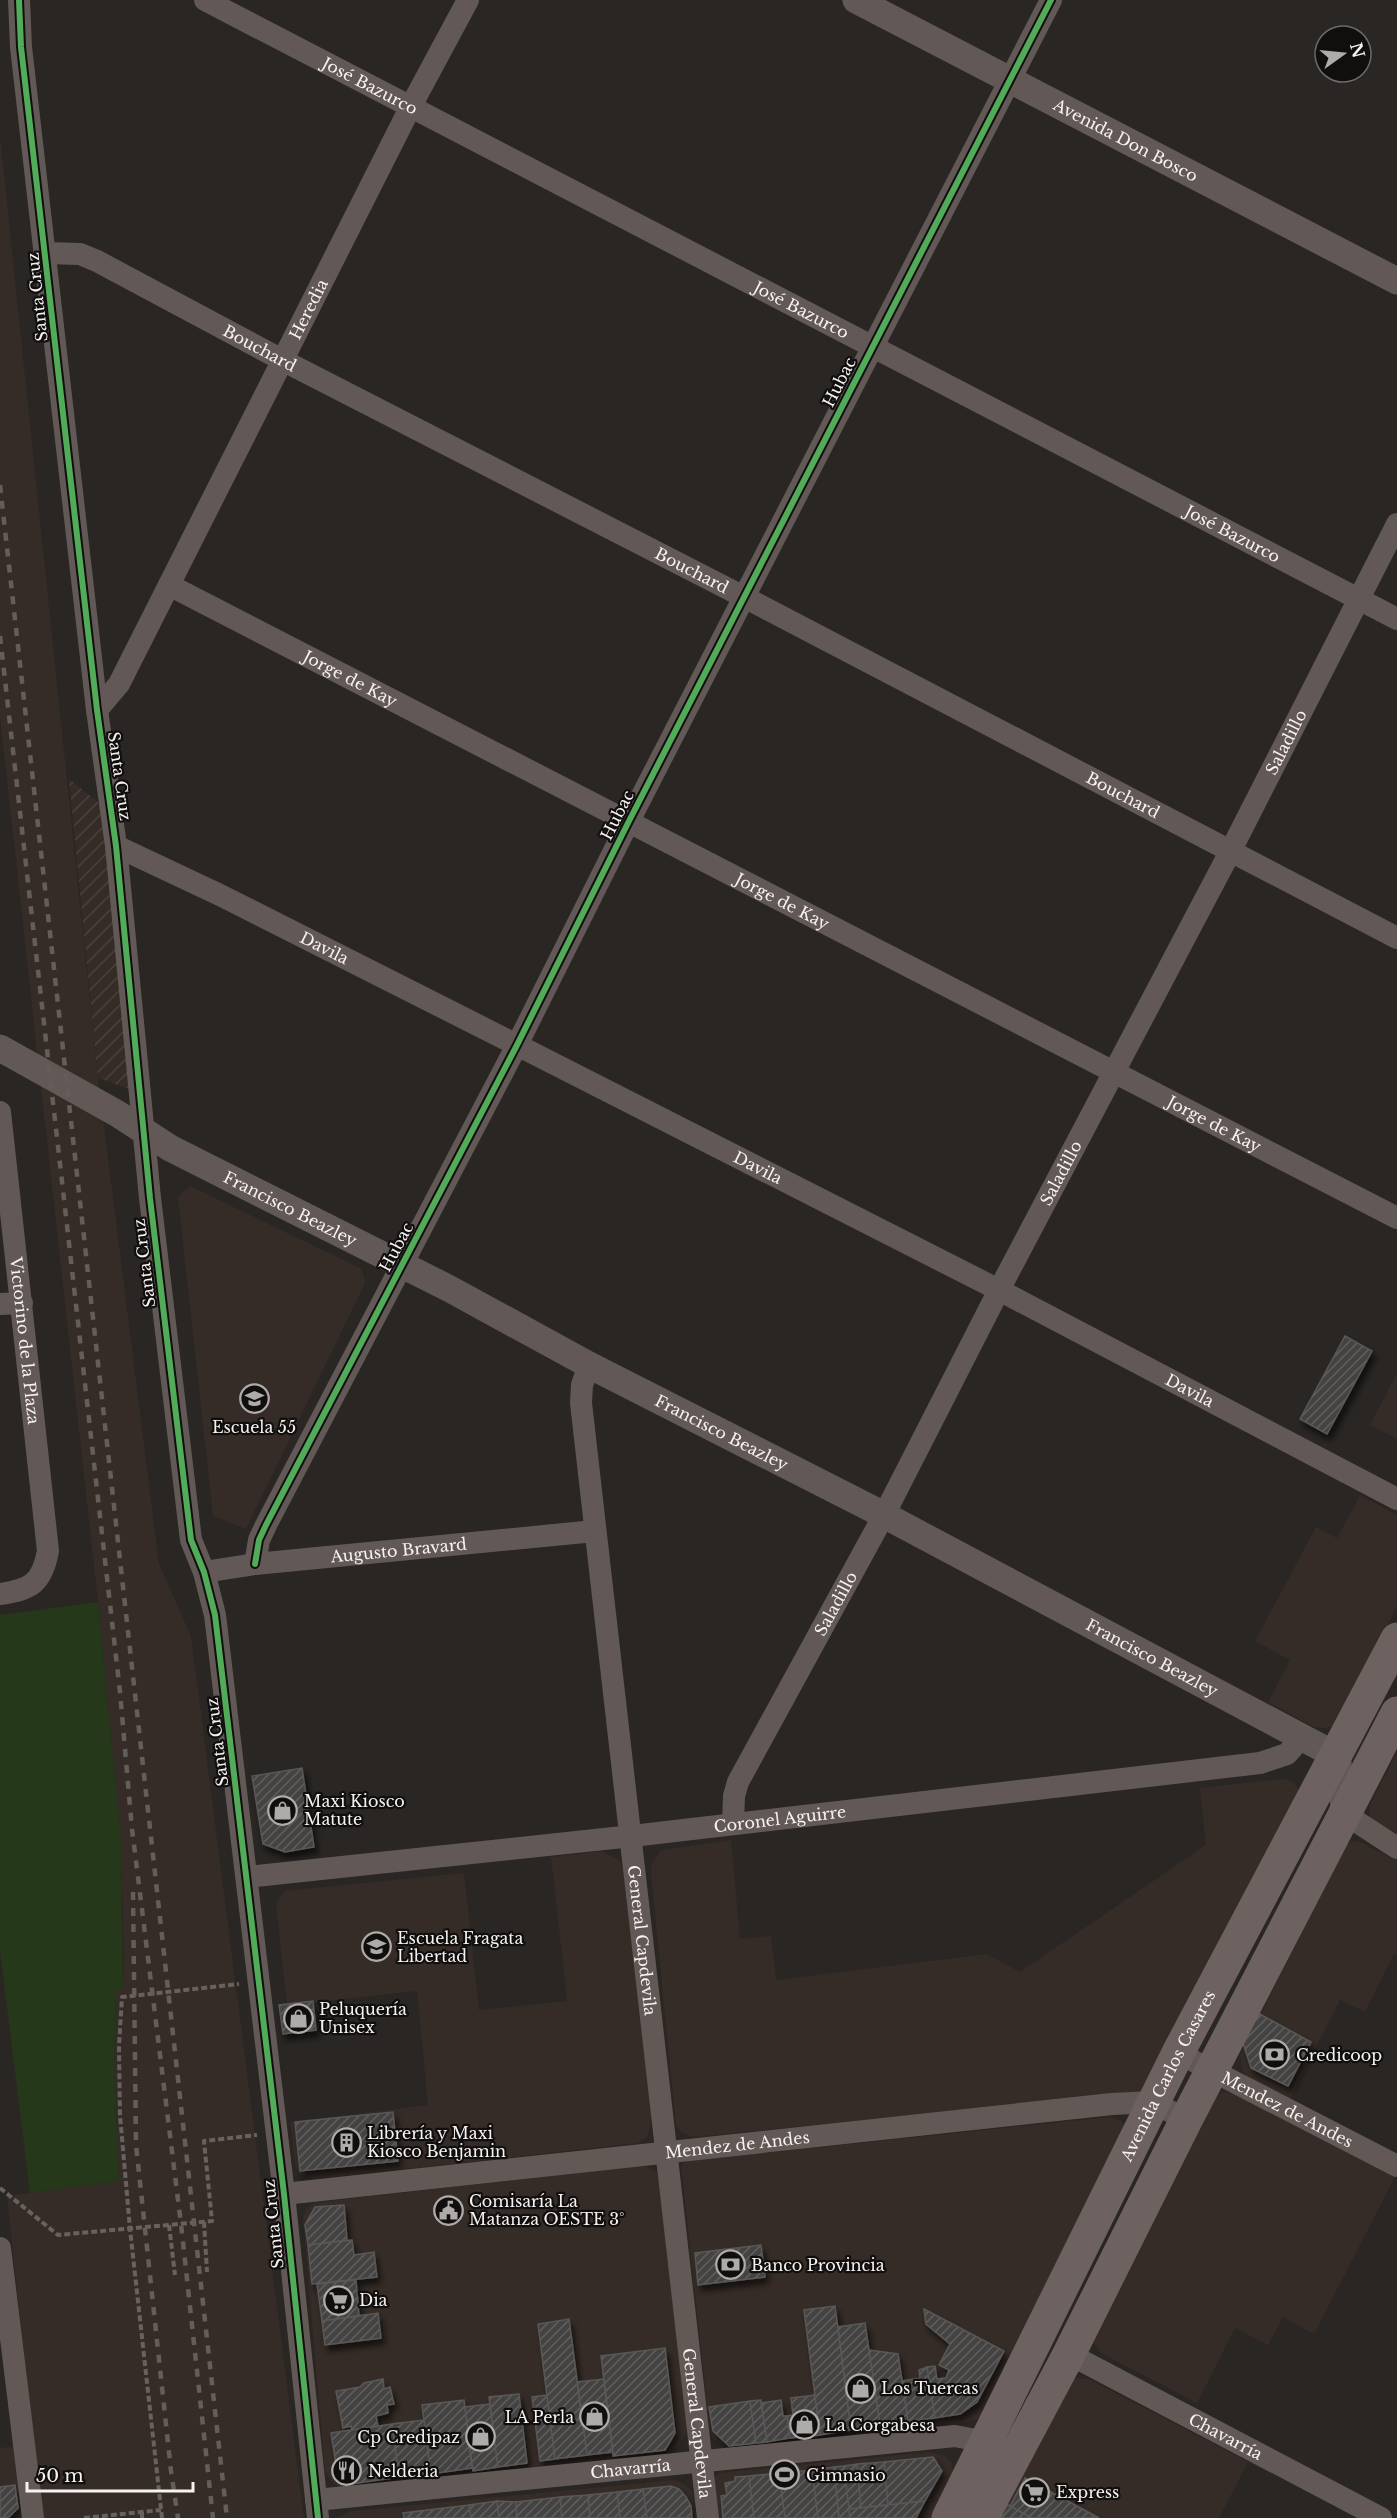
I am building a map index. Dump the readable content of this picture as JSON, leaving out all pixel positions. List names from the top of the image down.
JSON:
{
  "streets": {
    "main road": ["Avenida Carlos Casares"],
    "street": [
      "José Bazurco",
      "Avenida Don Bosco",
      "Santa Cruz",
      "Heredia",
      "Bouchard",
      "Hubac",
      "Jorge de Kay",
      "Saladillo",
      "Davila",
      "Francisco Beazley",
      "Victorino de la Plaza",
      "Augusto Bravard",
      "Coronel Aguirre",
      "General Capdevila",
      "Mendez de Andes",
      "Chavarría"
    ]
  },
  "crossings": [
    ["José Bazurco", "Heredia"],
    ["José Bazurco", "Hubac"],
    ["José Bazurco", "Saladillo"],
    ["Avenida Don Bosco", "Hubac"],
    ["Santa Cruz", "Heredia"],
    ["Santa Cruz", "Bouchard"],
    ["Santa Cruz", "Davila"],
    ["Santa Cruz", "Francisco Beazley"],
    ["Santa Cruz", "Augusto Bravard"],
    ["Santa Cruz", "Coronel Aguirre"],
    ["Santa Cruz", "Mendez de Andes"],
    ["Santa Cruz", "Chavarría"],
    ["Heredia", "Bouchard"],
    ["Heredia", "Jorge de Kay"],
    ["Bouchard", "Hubac"],
    ["Bouchard", "Saladillo"],
    ["Hubac", "Jorge de Kay"],
    ["Hubac", "Davila"],
    ["Hubac", "Francisco Beazley"],
    ["Hubac", "Augusto Bravard"],
    ["Jorge de Kay", "Saladillo"],
    ["Saladillo", "Davila"],
    ["Saladillo", "Francisco Beazley"],
    ["Saladillo", "Coronel Aguirre"],
    ["Francisco Beazley", "Coronel Aguirre"],
    ["Francisco Beazley", "General Capdevila"],
    ["Francisco Beazley", "Avenida Carlos Casares"],
    ["Augusto Bravard", "General Capdevila"],
    ["Coronel Aguirre", "General Capdevila"],
    ["General Capdevila", "Mendez de Andes"],
    ["General Capdevila", "Chavarría"],
    ["Avenida Carlos Casares", "Mendez de Andes"],
    ["Avenida Carlos Casares", "Chavarría"]
  ],
  "places": {
    "school or university": ["Escuela 55", "Escuela Fragata Libertad"],
    "shop": [
      "Maxi Kiosco Matute",
      "Peluquería Unisex",
      "Los Tuercas",
      "LA Perla",
      "La Corgabesa",
      "Cp Credipaz"
    ],
    "bank": ["Credicoop", "Banco Provincia"],
    "building": ["Librería y Maxi Kiosco Benjamin"],
    "public building": ["Comisaría La Matanza OESTE 3°"],
    "supermarket": ["Dia", "Express"],
    "restaurant": ["Nelderia"],
    "sports": ["Gimnasio"]
  },
  "scale_bar": "50 m",
  "north": "right"
}
